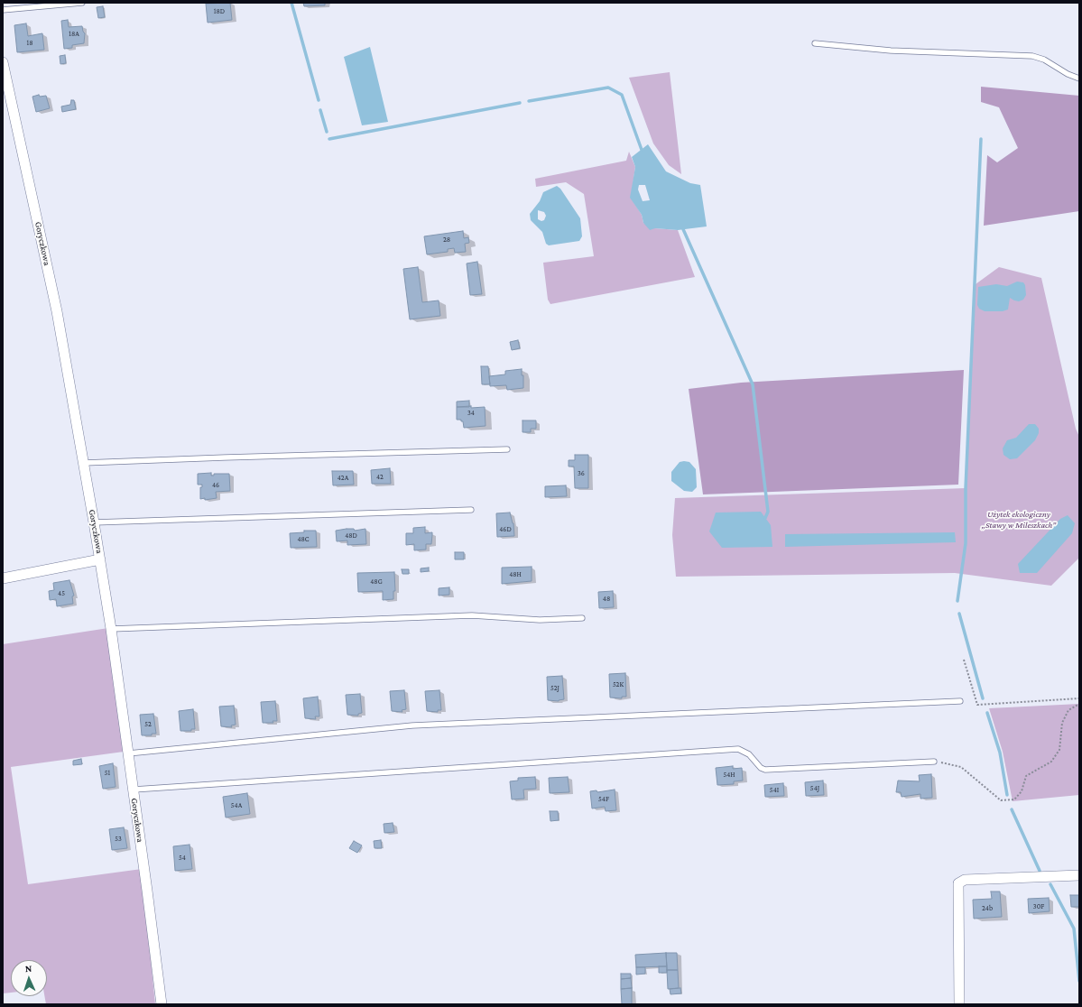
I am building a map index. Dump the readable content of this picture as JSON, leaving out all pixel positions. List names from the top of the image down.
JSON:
{
  "streets": {
    "street": ["Goryczkowa"]
  },
  "parks": ["Użytek ekologiczny „Stawy w Mileszkach”"],
  "house_numbers": [
    "18D",
    "18A",
    "18",
    "28",
    "34",
    "36",
    "42",
    "42A",
    "46",
    "46D",
    "48D",
    "48C",
    "48H",
    "48G",
    "45",
    "48",
    "52K",
    "52J",
    "52",
    "51",
    "54H",
    "54J",
    "54I",
    "54F",
    "54A",
    "53",
    "54",
    "30F",
    "24b"
  ],
  "north": "top"
}
